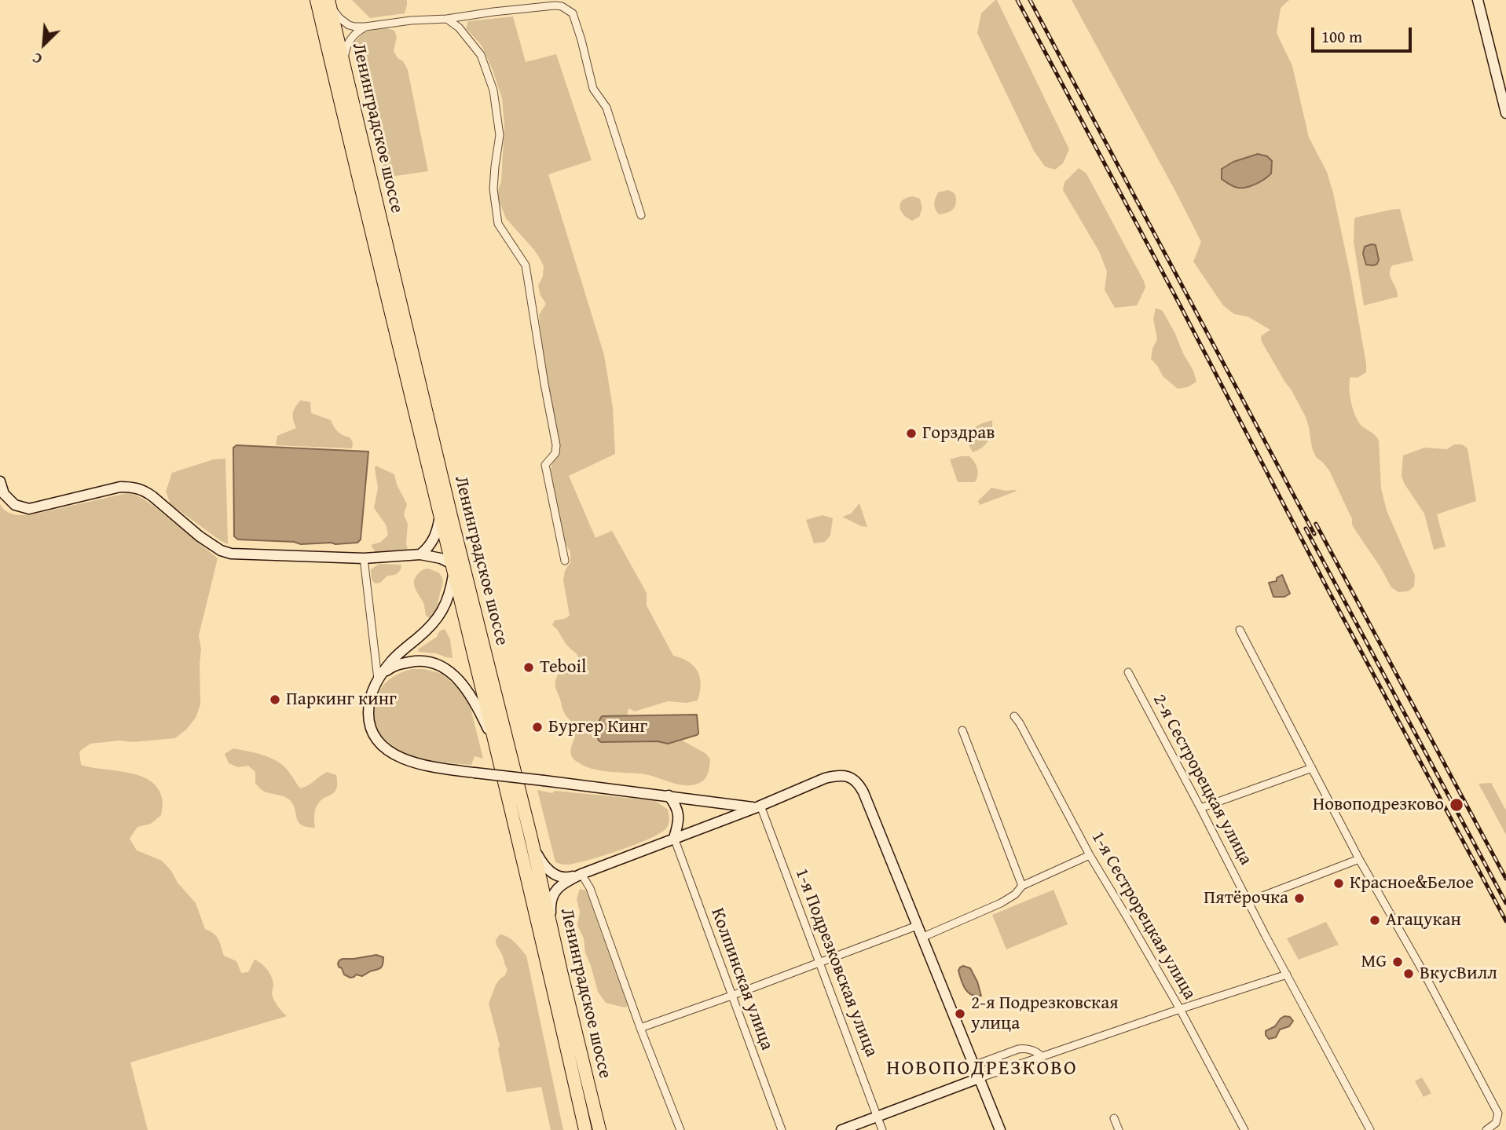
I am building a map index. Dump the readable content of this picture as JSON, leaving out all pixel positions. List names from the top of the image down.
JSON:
{
  "streets": {
    "highway": ["Ленинградское шоссе"],
    "street": [
      "2-я Сестрорецкая улица",
      "1-я Сестрорецкая улица",
      "1-я Подрезковская улица",
      "Колпинская улица"
    ]
  },
  "districts": ["НОВОПОДРЕЗКОВО"],
  "places": [
    "Горздрав",
    "Teboil",
    "Паркинг кинг",
    "Бургер Кинг",
    "Новоподрезково",
    "Красное&Белое",
    "Пятёрочка",
    "Агацукан",
    "MG",
    "ВкусВилл",
    "2-я Подрезковская улица"
  ],
  "scale_bar": "100 m",
  "north": "bottom left"
}
